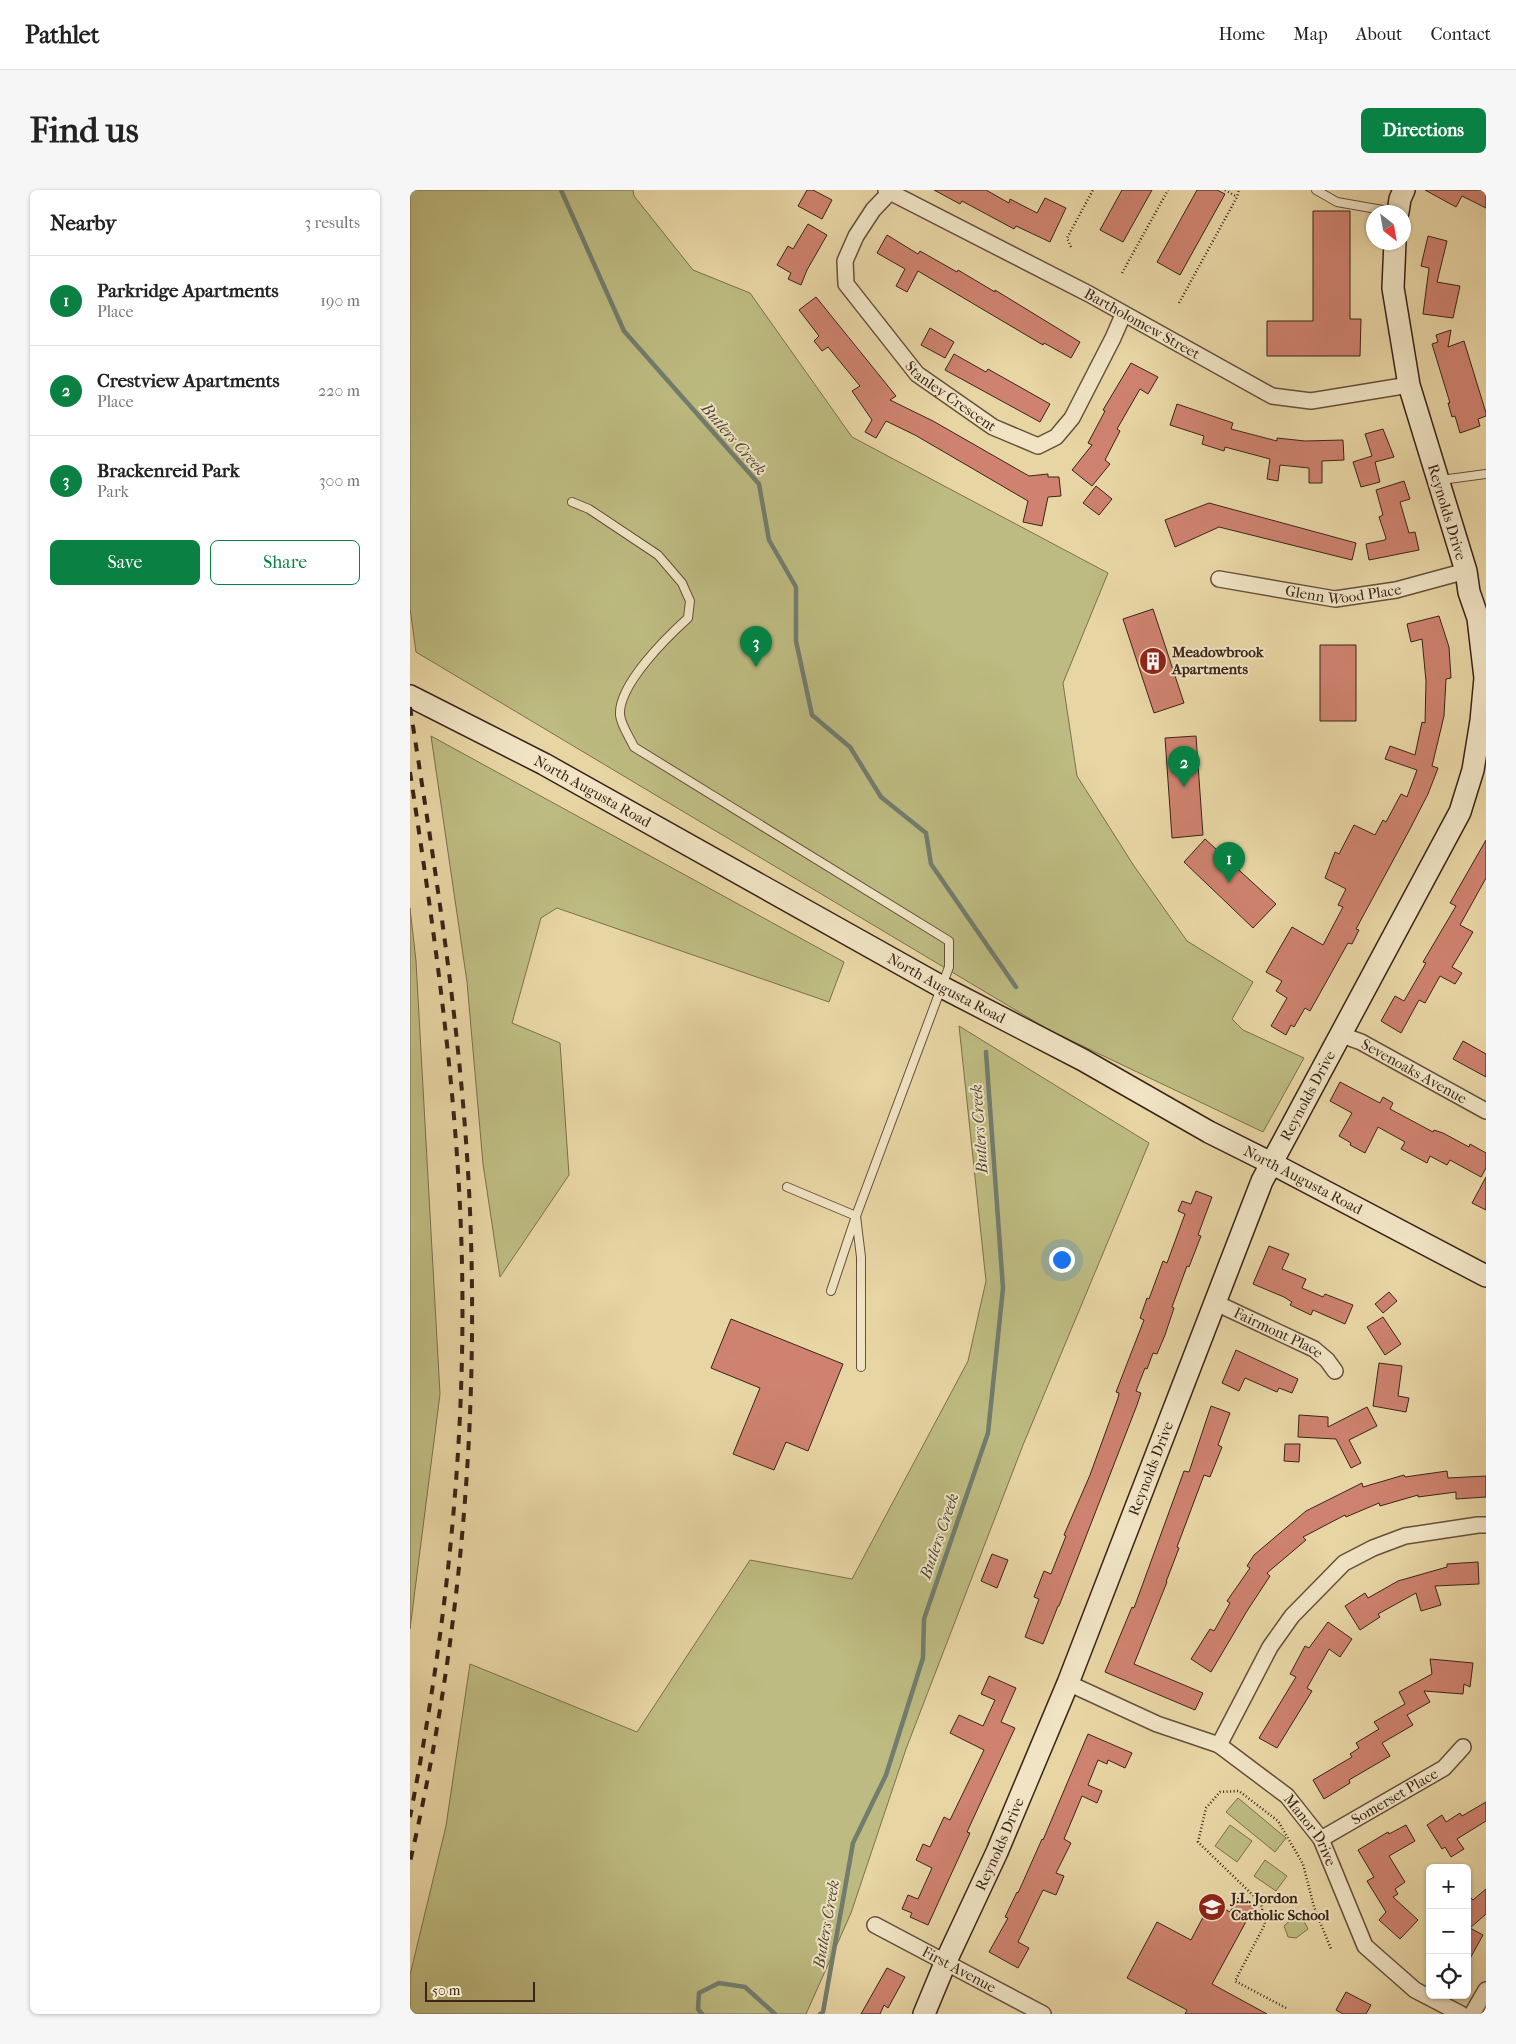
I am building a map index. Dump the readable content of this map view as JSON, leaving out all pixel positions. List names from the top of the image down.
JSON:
{
  "streets": {
    "street": [
      "Bartholomew Street",
      "Stanley Crescent",
      "Reynolds Drive",
      "Glenn Wood Place",
      "North Augusta Road",
      "Sevenoaks Avenue",
      "Fairmont Place",
      "Somerset Place",
      "Manor Drive",
      "First Avenue"
    ]
  },
  "crossings": [
    ["Bartholomew Street", "Stanley Crescent"],
    ["Bartholomew Street", "Reynolds Drive"],
    ["Reynolds Drive", "Glenn Wood Place"],
    ["Reynolds Drive", "North Augusta Road"],
    ["Reynolds Drive", "Sevenoaks Avenue"],
    ["Reynolds Drive", "Fairmont Place"],
    ["Reynolds Drive", "Manor Drive"],
    ["Reynolds Drive", "First Avenue"],
    ["Somerset Place", "Manor Drive"]
  ],
  "water": ["Butlers Creek"],
  "places": {
    "building": ["Meadowbrook Apartments"],
    "school or university": ["J.L. Jordon Catholic School"]
  },
  "scale_bar": "50 m",
  "north": "bottom right",
  "page": {
    "header": "Pathlet",
    "nav": [
      "Home",
      "Map",
      "About",
      "Contact"
    ],
    "buttons": [
      "Directions",
      ["Save", "Share"]
    ],
    "title": "Find us",
    "heading": ["Nearby", "3 results"],
    "list": [
      {
        "mark": "1",
        "name": "Parkridge Apartments",
        "note": "Place",
        "value": "190 m"
      },
      {
        "mark": "2",
        "name": "Crestview Apartments",
        "note": "Place",
        "value": "220 m"
      },
      {
        "mark": "3",
        "name": "Brackenreid Park",
        "note": "Park",
        "value": "300 m"
      }
    ],
    "pins": ["3", "2", "1"],
    "map_buttons": ["+", "−"],
    "scale": "50 m"
  }
}
